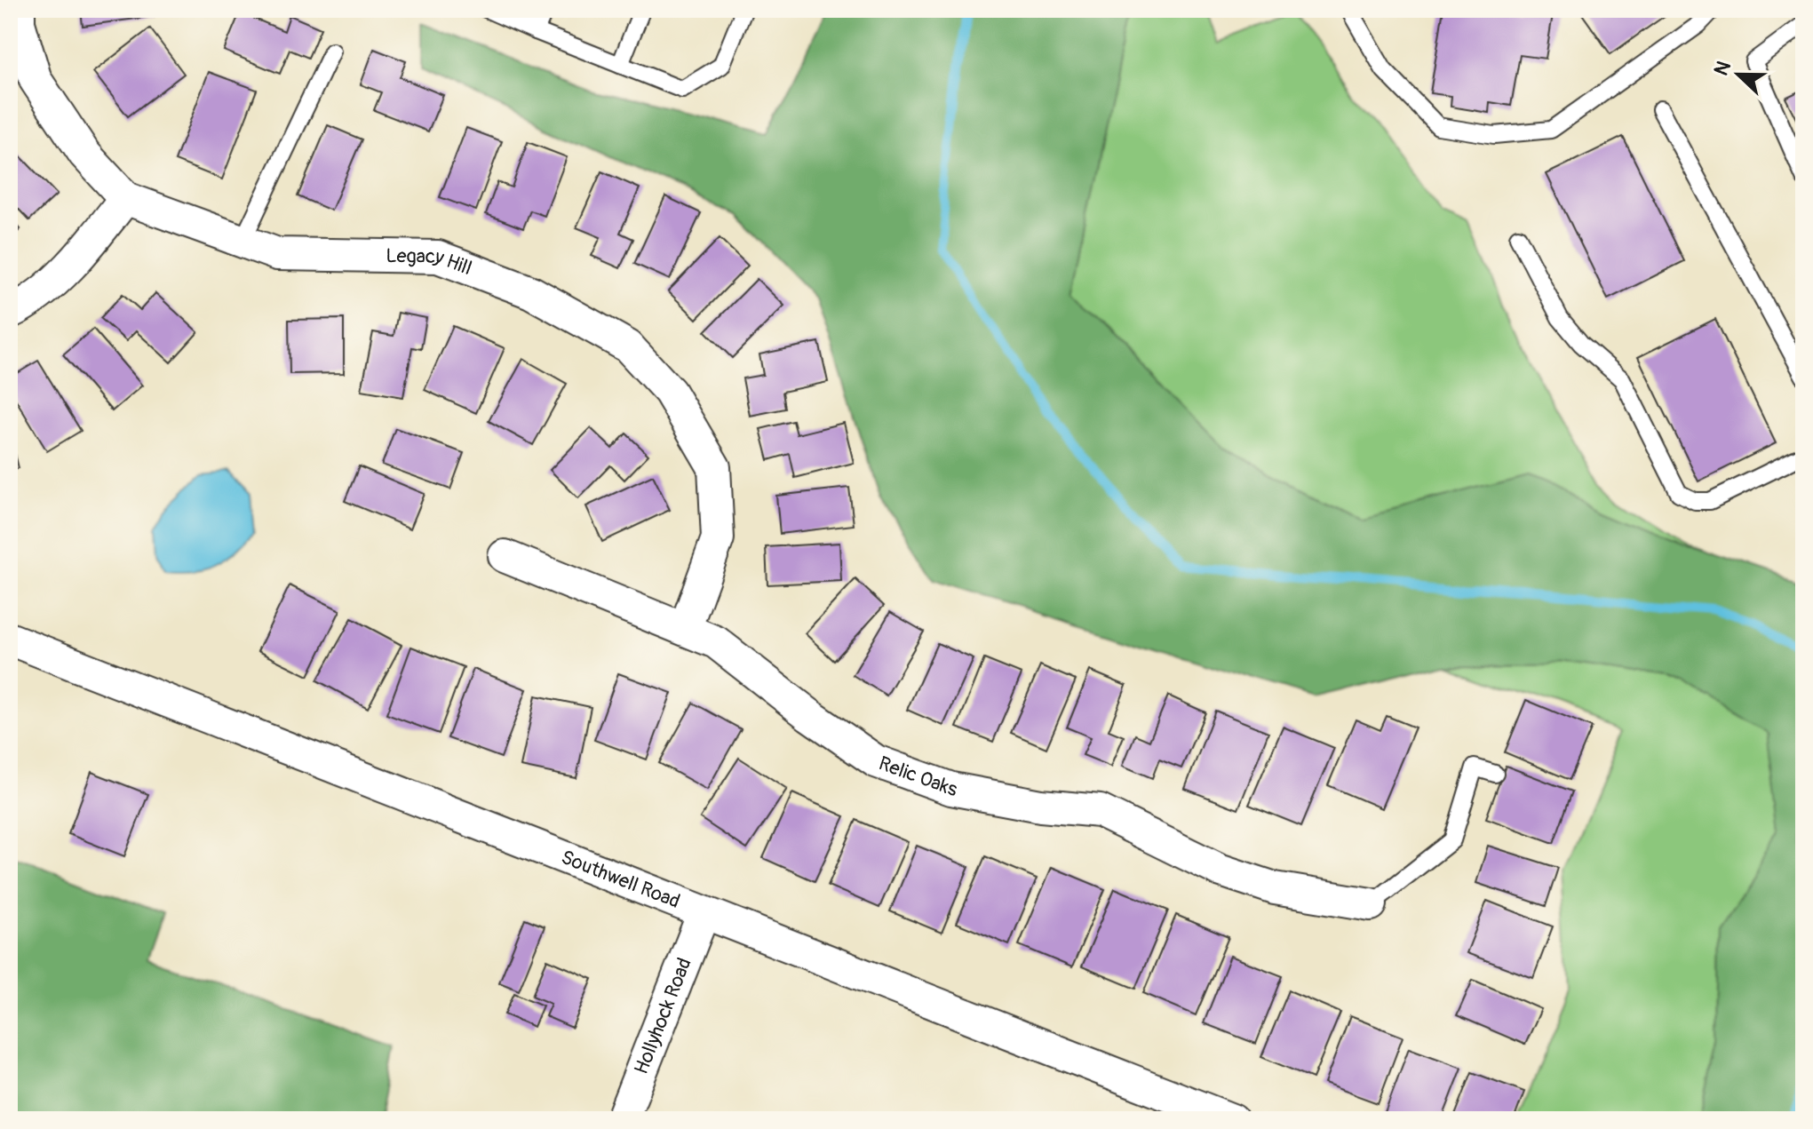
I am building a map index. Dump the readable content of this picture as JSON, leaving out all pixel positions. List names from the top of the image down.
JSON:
{
  "streets": {
    "street": [
      "Legacy Hill",
      "Relic Oaks",
      "Southwell Road",
      "Hollyhock Road"
    ]
  },
  "crossings": [
    ["Legacy Hill", "Relic Oaks"],
    ["Southwell Road", "Hollyhock Road"]
  ],
  "north": "left"
}
